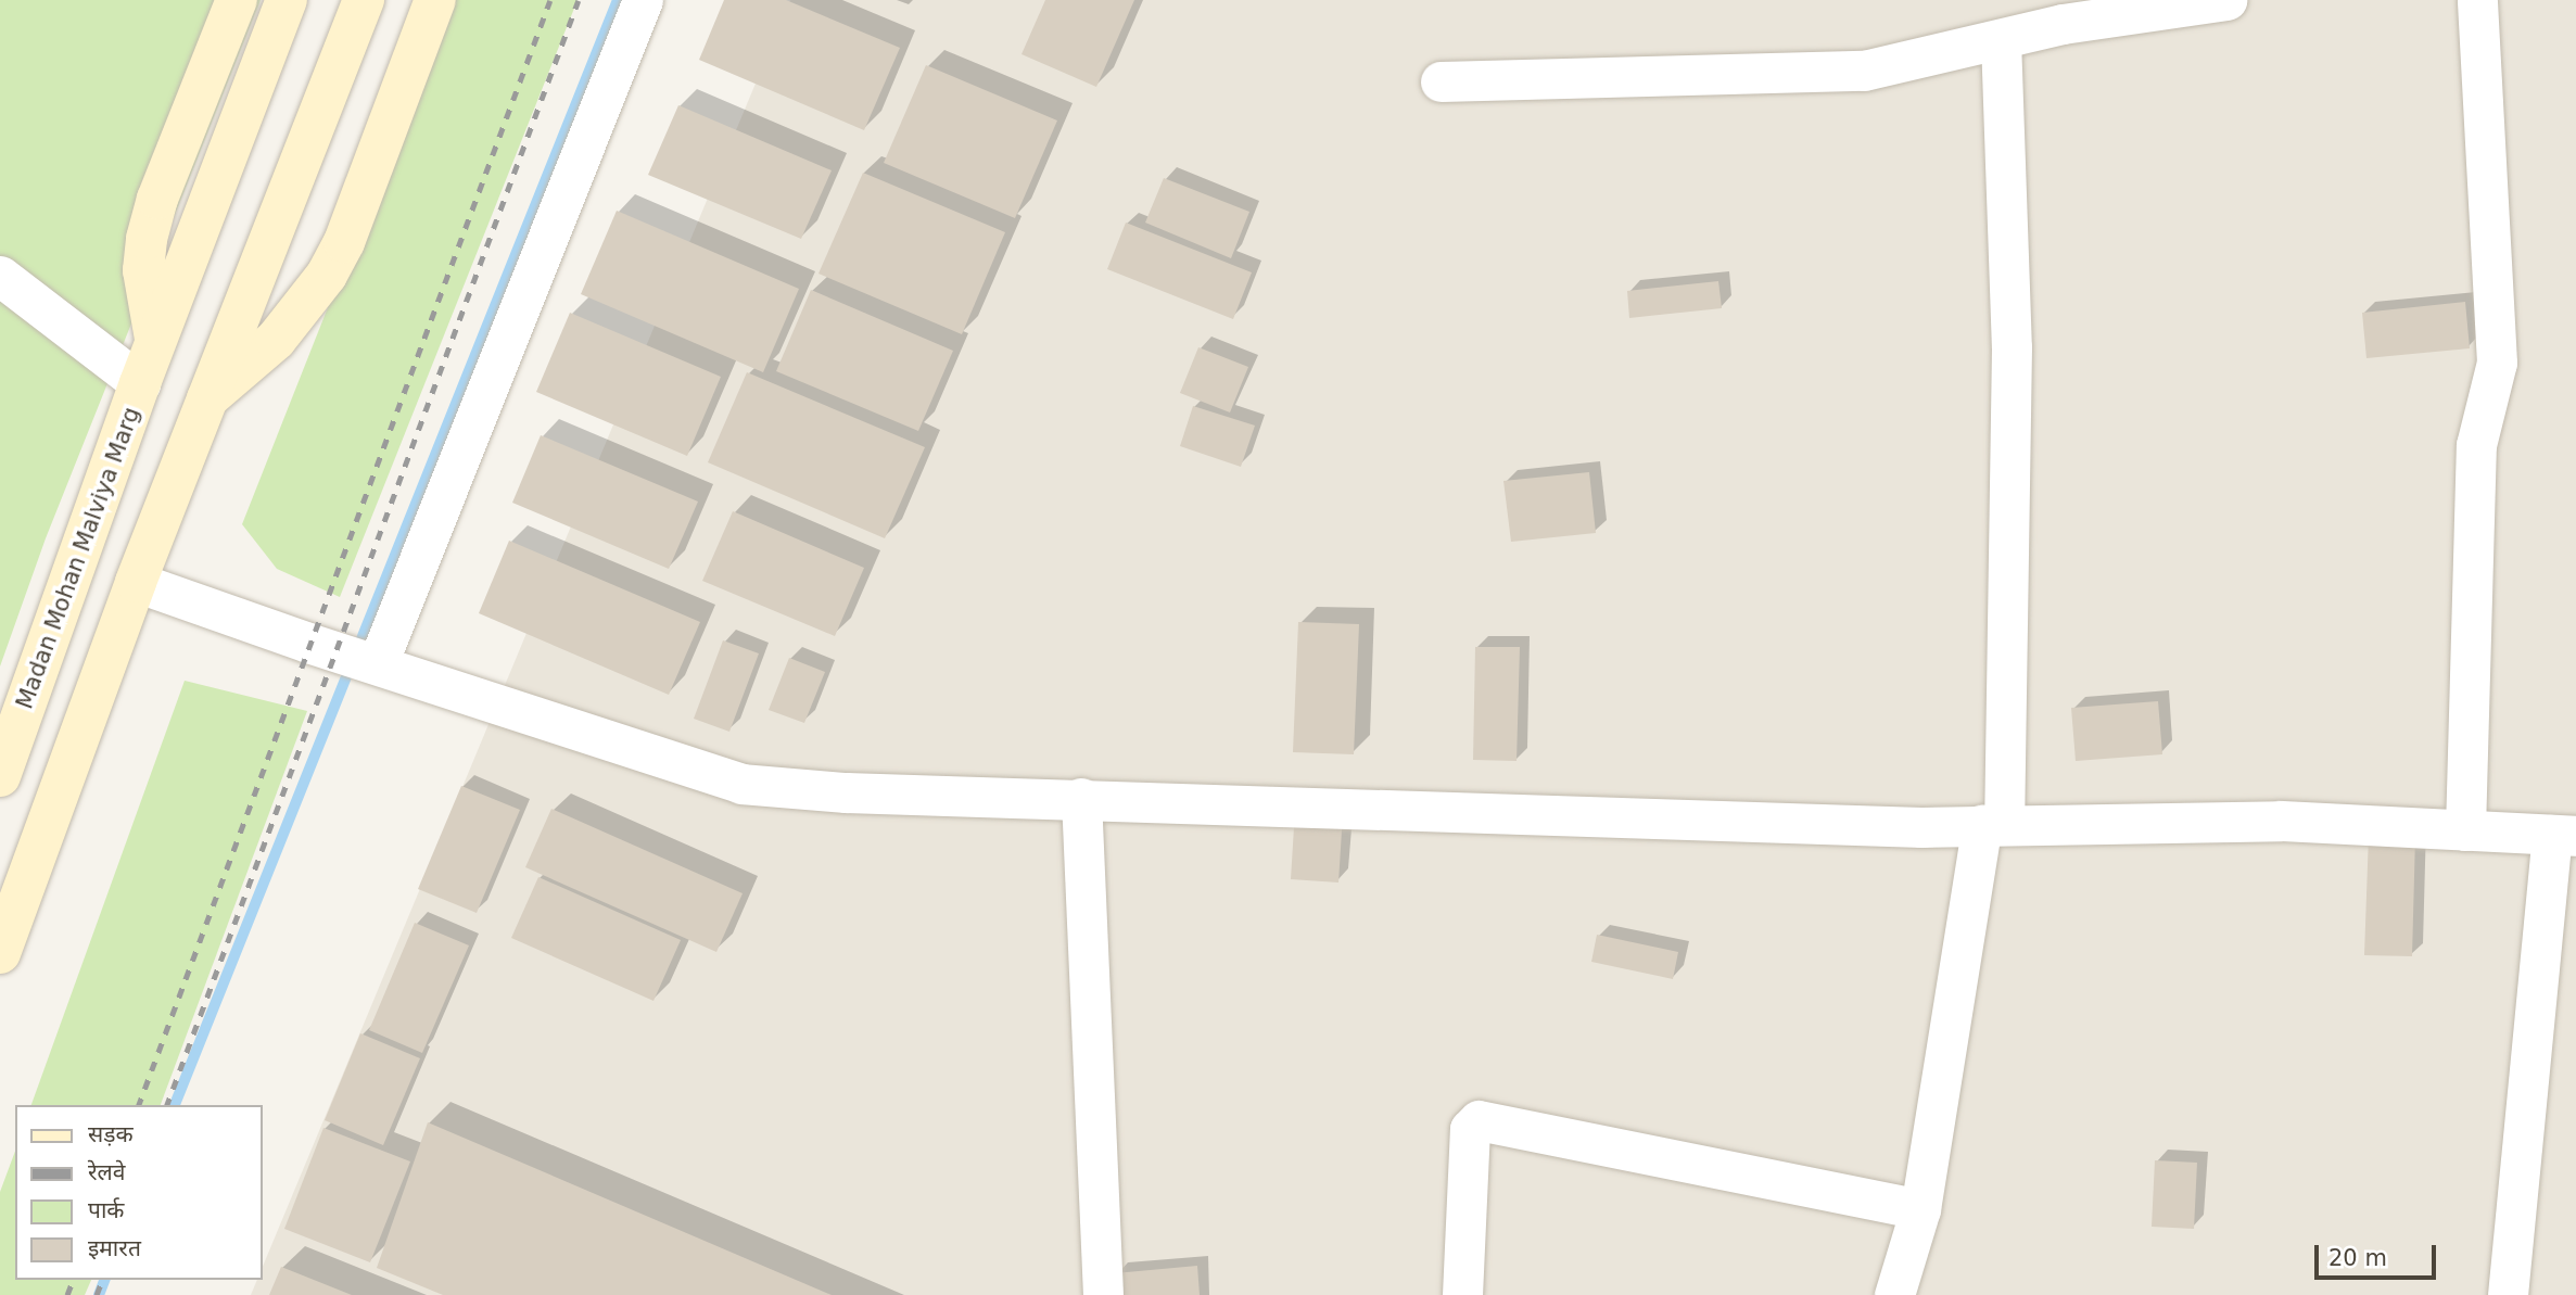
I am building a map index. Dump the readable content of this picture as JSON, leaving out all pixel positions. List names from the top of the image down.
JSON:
{
  "streets": {
    "main road": ["Madan Mohan Malviya Marg"]
  },
  "legend": [
    "सड़क",
    "रेलवे",
    "पार्क",
    "इमारत"
  ],
  "scale_bar": "20 m"
}
